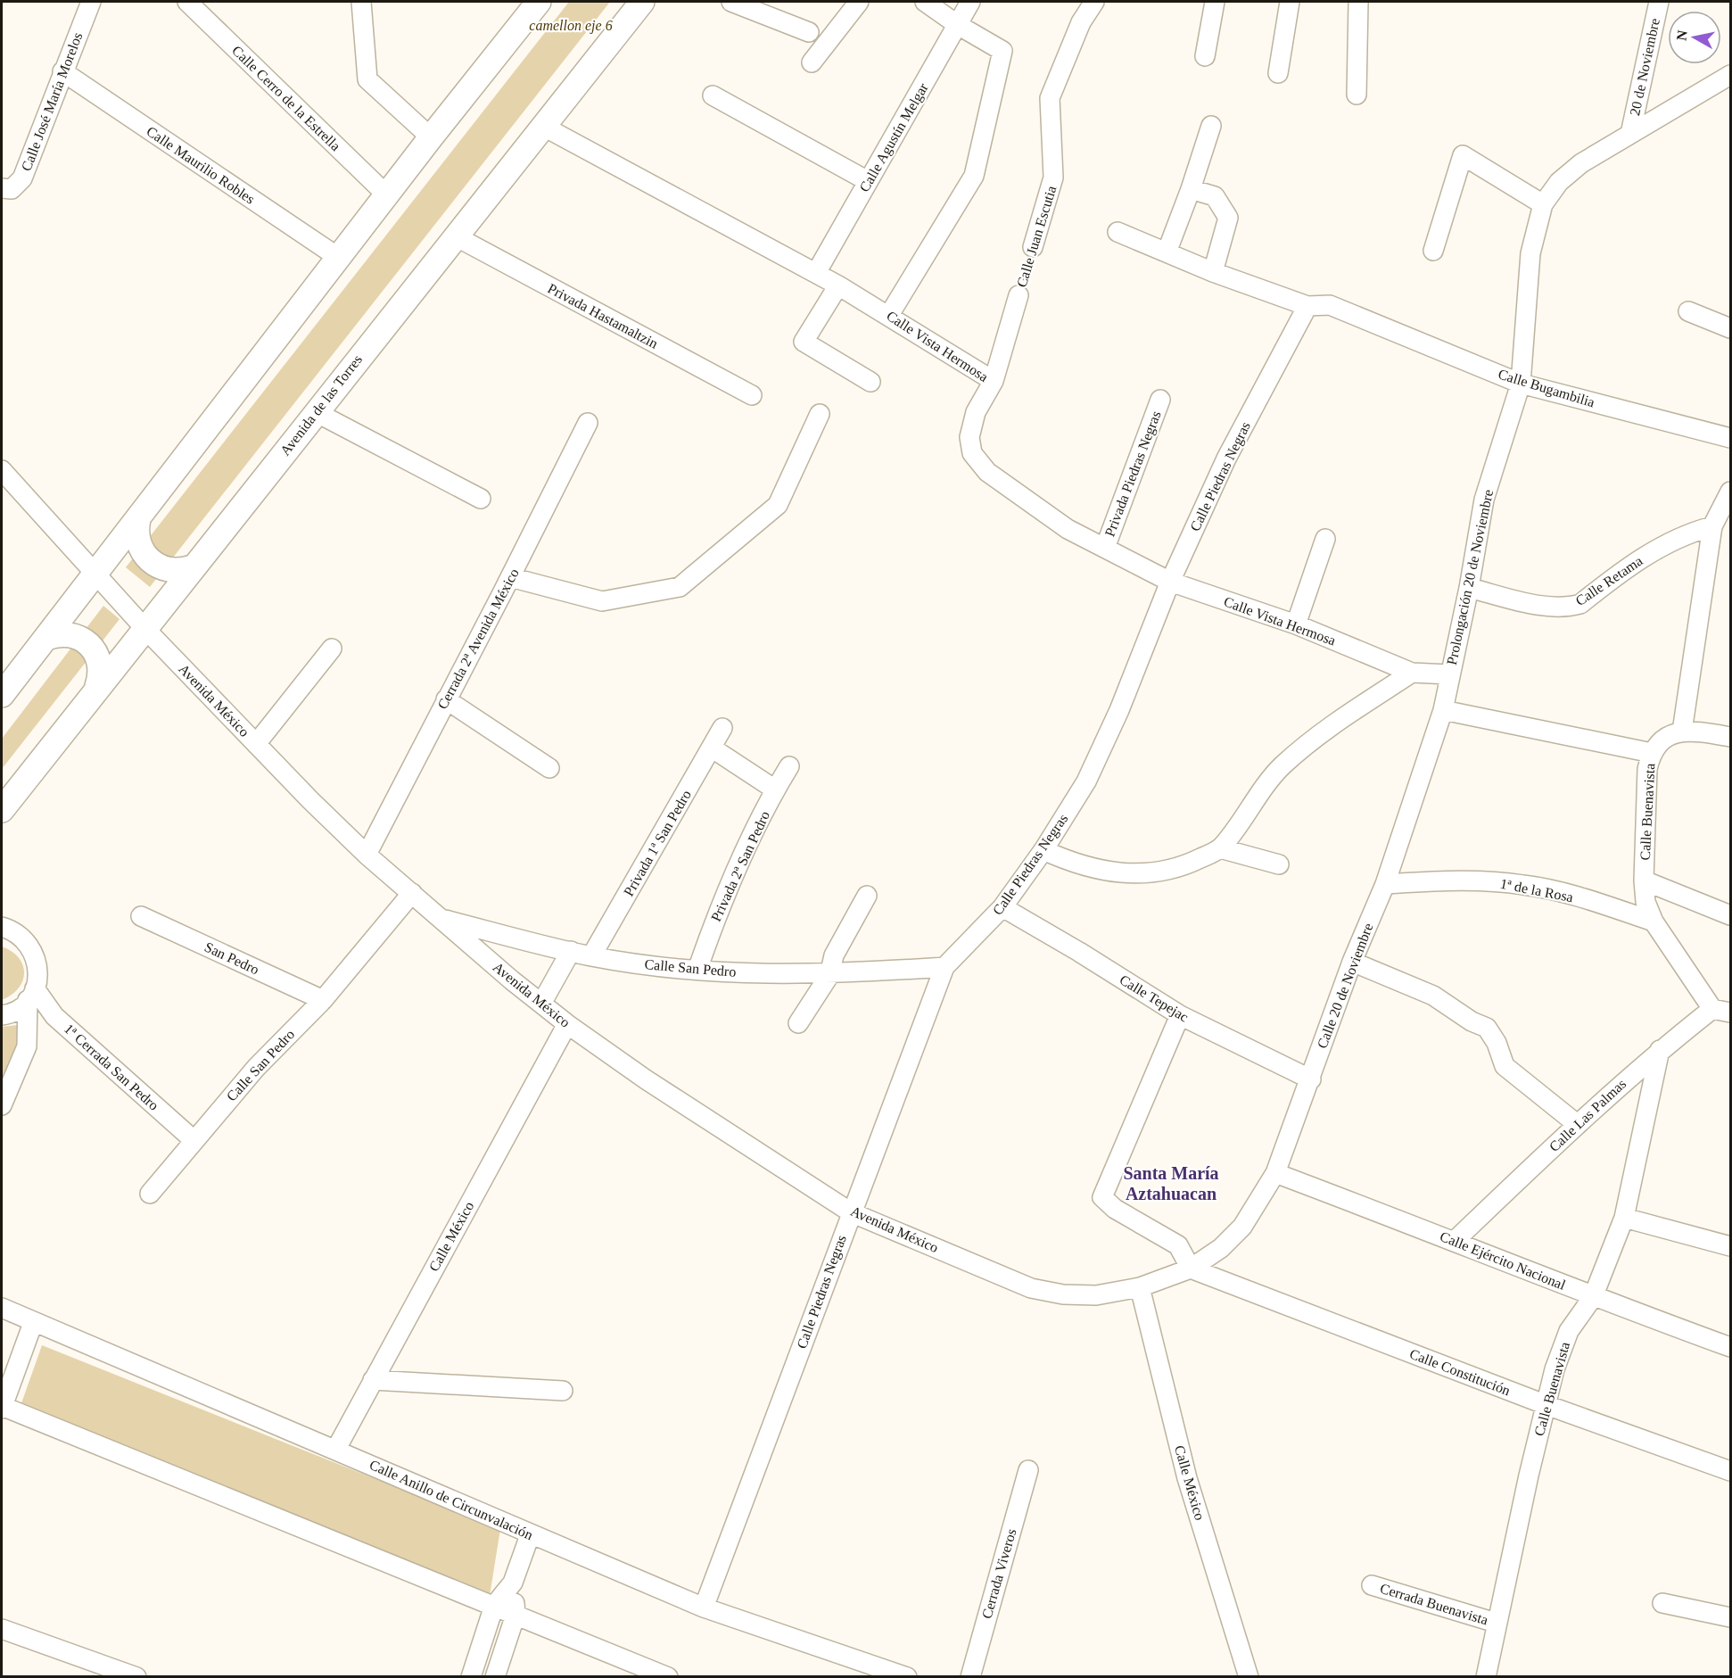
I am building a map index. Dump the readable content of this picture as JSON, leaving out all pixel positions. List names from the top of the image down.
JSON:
{
  "streets": {
    "main road": ["Avenida de las Torres"],
    "street": [
      "20 de Noviembre",
      "Calle Cerro de la Estrella",
      "Calle José María Morelos",
      "Calle Agustín Melgar",
      "Calle Maurilio Robles",
      "Calle Juan Escutia",
      "Privada Hastamaltzin",
      "Calle Vista Hermosa",
      "Calle Bugambilia",
      "Privada Piedras Negras",
      "Calle Piedras Negras",
      "Prolongación 20 de Noviembre",
      "Calle Retama",
      "Cerrada 2ª Avenida México",
      "Avenida México",
      "Calle Buenavista",
      "Privada 1ª San Pedro",
      "Privada 2ª San Pedro",
      "1ª de la Rosa",
      "San Pedro",
      "Calle San Pedro",
      "Calle 20 de Noviembre",
      "Calle Tepejac",
      "1ª Cerrada San Pedro",
      "Calle Las Palmas",
      "Calle México",
      "Calle Ejército Nacional",
      "Calle Constitución",
      "Calle Anillo de Circunvalación",
      "Cerrada Viveros",
      "Cerrada Buenavista"
    ]
  },
  "crossings": [
    ["20 de Noviembre", "Prolongación 20 de Noviembre"],
    ["Calle José María Morelos", "Calle Maurilio Robles"],
    ["Calle Agustín Melgar", "Calle Vista Hermosa"],
    ["Calle Juan Escutia", "Calle Vista Hermosa"],
    ["Privada Hastamaltzin", "Avenida de las Torres"],
    ["Calle Vista Hermosa", "Avenida de las Torres"],
    ["Calle Vista Hermosa", "Privada Piedras Negras"],
    ["Calle Vista Hermosa", "Calle Piedras Negras"],
    ["Calle Vista Hermosa", "Prolongación 20 de Noviembre"],
    ["Calle Vista Hermosa", "Calle 20 de Noviembre"],
    ["Calle Bugambilia", "Calle Piedras Negras"],
    ["Calle Bugambilia", "Prolongación 20 de Noviembre"],
    ["Avenida de las Torres", "Avenida México"],
    ["Calle Piedras Negras", "Avenida México"],
    ["Calle Piedras Negras", "Calle San Pedro"],
    ["Calle Piedras Negras", "Calle Tepejac"],
    ["Calle Piedras Negras", "Calle Anillo de Circunvalación"],
    ["Prolongación 20 de Noviembre", "Calle Retama"],
    ["Prolongación 20 de Noviembre", "Calle 20 de Noviembre"],
    ["Cerrada 2ª Avenida México", "Avenida México"],
    ["Avenida México", "Calle San Pedro"],
    ["Avenida México", "Calle 20 de Noviembre"],
    ["Avenida México", "Calle México"],
    ["Avenida México", "Calle Constitución"],
    ["Calle Buenavista", "1ª de la Rosa"],
    ["Calle Buenavista", "Calle Las Palmas"],
    ["Calle Buenavista", "Calle Ejército Nacional"],
    ["Calle Buenavista", "Calle Constitución"],
    ["Calle Buenavista", "Cerrada Buenavista"],
    ["Privada 1ª San Pedro", "Calle San Pedro"],
    ["Privada 2ª San Pedro", "Calle San Pedro"],
    ["1ª de la Rosa", "Calle 20 de Noviembre"],
    ["San Pedro", "Calle San Pedro"],
    ["Calle San Pedro", "1ª Cerrada San Pedro"],
    ["Calle 20 de Noviembre", "Calle Tepejac"],
    ["Calle 20 de Noviembre", "Calle Ejército Nacional"],
    ["Calle 20 de Noviembre", "Calle Constitución"],
    ["Calle Las Palmas", "Calle Ejército Nacional"],
    ["Calle México", "Calle Anillo de Circunvalación"]
  ],
  "districts": ["Santa María Aztahuacan"],
  "parks": ["camellon eje 6"],
  "north": "left"
}
